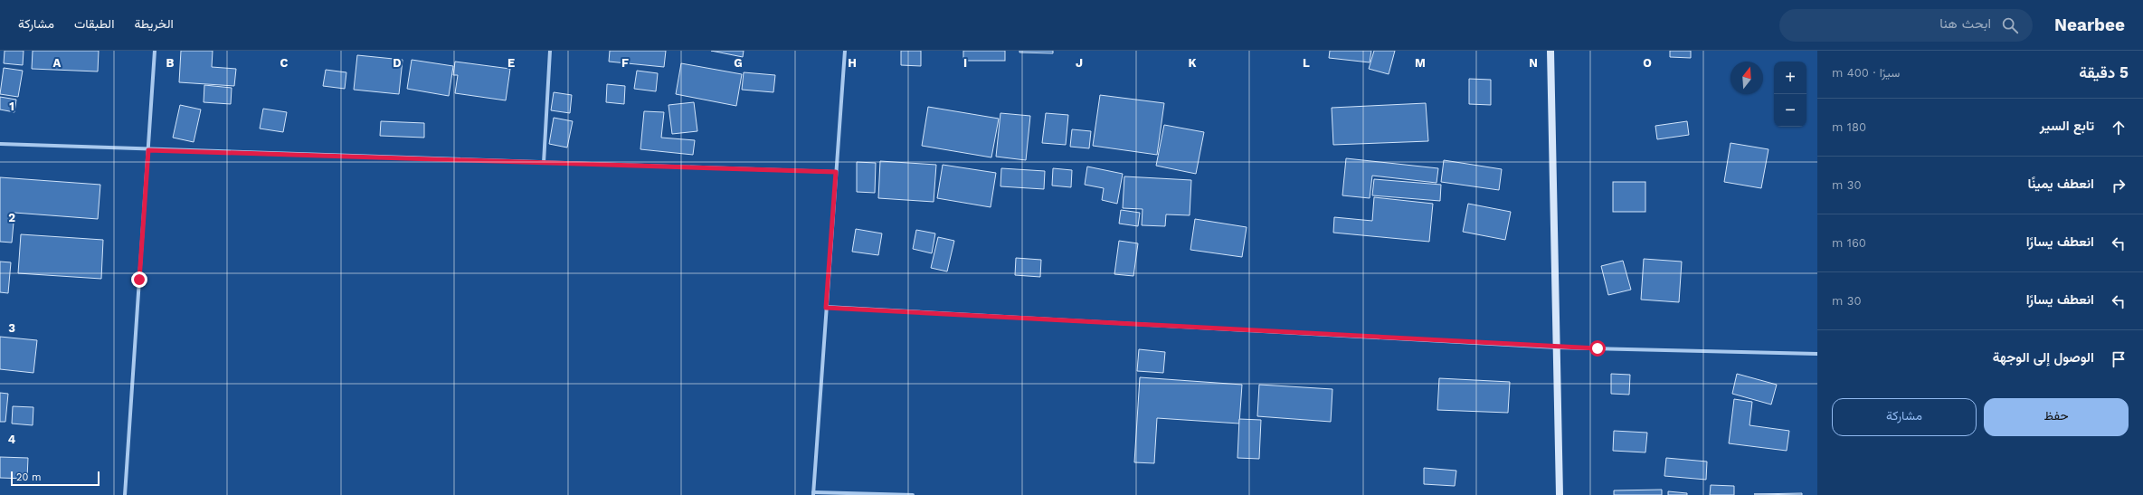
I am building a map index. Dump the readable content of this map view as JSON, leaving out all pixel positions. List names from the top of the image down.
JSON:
{
  "scale_bar": "20 m",
  "north": "top",
  "page": {
    "header": "Nearbee",
    "search": "ابحث هنا",
    "nav": ["الخريطة", "الطبقات", "مشاركة"],
    "heading": ["5 دقيقة", "سيرًا · 400 m"],
    "map_buttons": ["+", "−"],
    "list": [
      ["تابع السير", "180 m"],
      ["انعطف يمينًا", "30 m"],
      ["انعطف يسارًا", "160 m"],
      ["انعطف يسارًا", "30 m"],
      "الوصول إلى الوجهة"
    ],
    "buttons": ["حفظ", "مشاركة"],
    "scale": "20 m"
  },
  "grid": {
    "columns": [
      "A",
      "B",
      "C",
      "D",
      "E",
      "F",
      "G",
      "H",
      "I",
      "J",
      "K",
      "L",
      "M",
      "N",
      "O"
    ],
    "rows": [
      "1",
      "2",
      "3",
      "4"
    ]
  }
}
